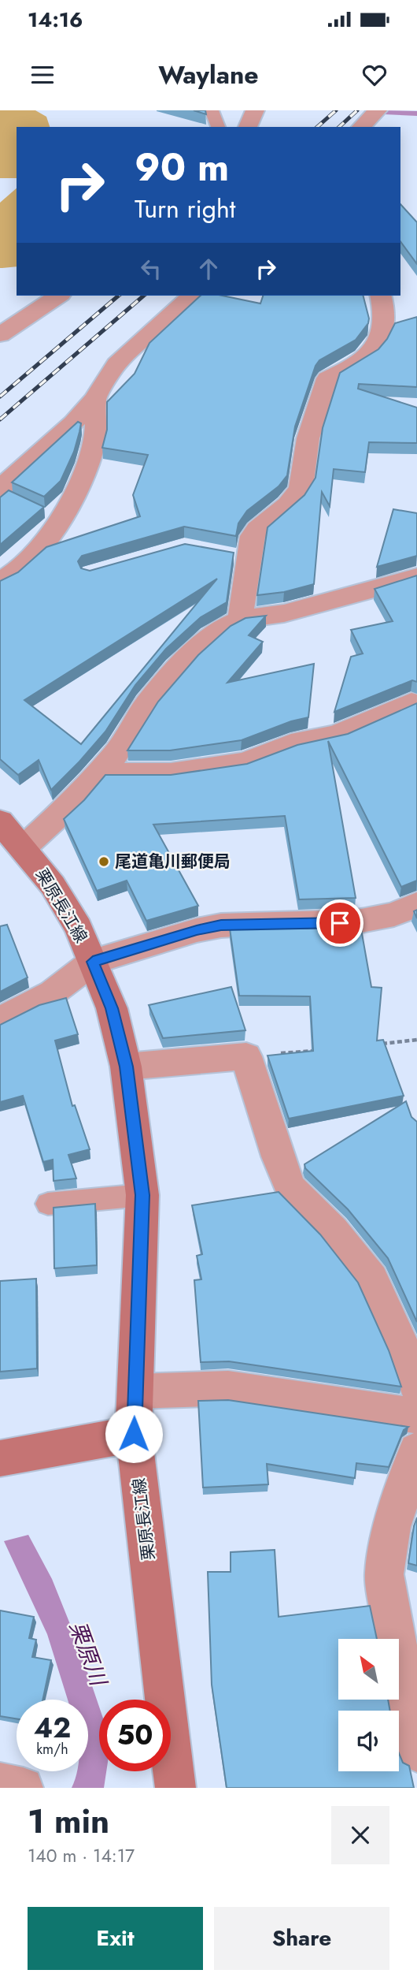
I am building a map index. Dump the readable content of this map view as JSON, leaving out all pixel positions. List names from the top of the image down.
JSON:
{
  "streets": {
    "main road": ["栗原長江線"]
  },
  "water": ["栗原川"],
  "places": ["尾道亀川郵便局"],
  "north": "top left",
  "page": {
    "status": "14:16",
    "header": "Waylane",
    "turn": ["90 m", "Turn right"],
    "speed": "42 km/h",
    "limit": "50",
    "heading": ["1 min", "140 m · 14:17"],
    "buttons": ["Exit", "Share"]
  }
}
